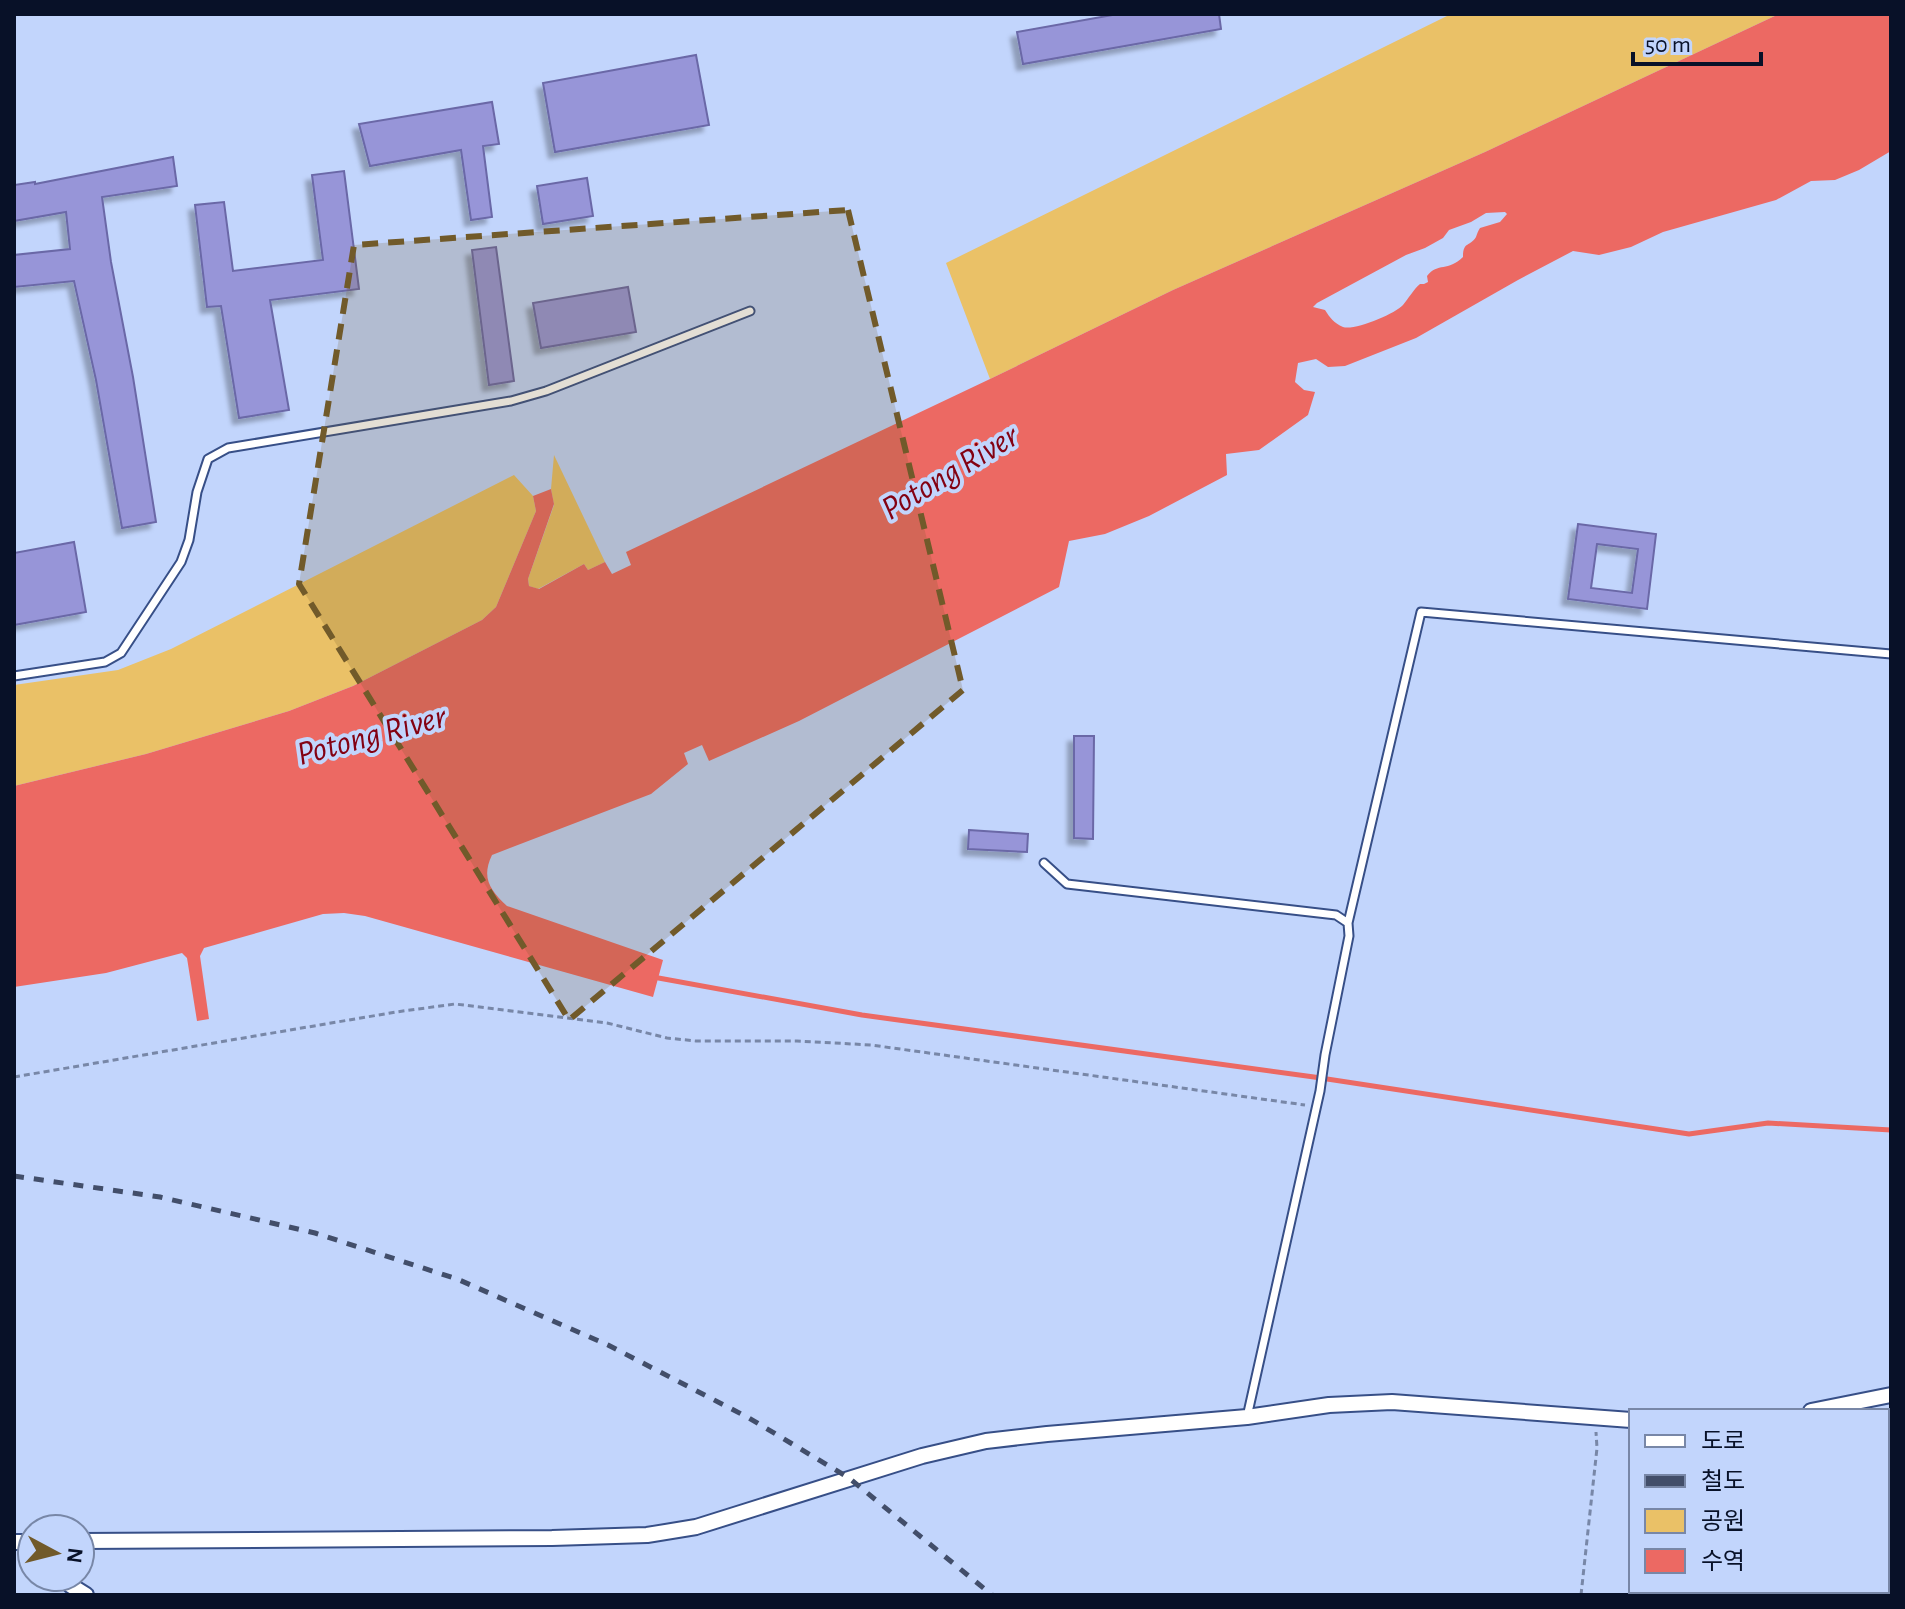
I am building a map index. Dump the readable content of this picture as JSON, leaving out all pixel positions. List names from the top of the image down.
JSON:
{
  "water": ["Potong River"],
  "legend": [
    "도로",
    "철도",
    "공원",
    "수역"
  ],
  "scale_bar": "50 m",
  "north": "right"
}
